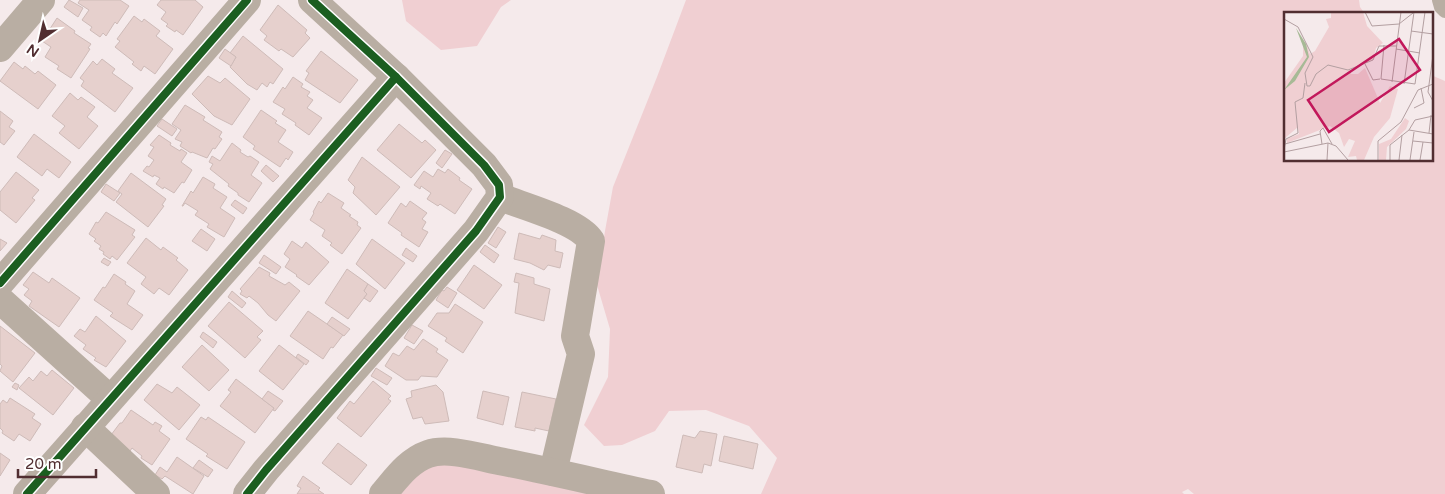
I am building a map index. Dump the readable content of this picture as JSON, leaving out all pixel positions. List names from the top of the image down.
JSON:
{
  "scale_bar": "20 m",
  "north": "bottom left"
}
